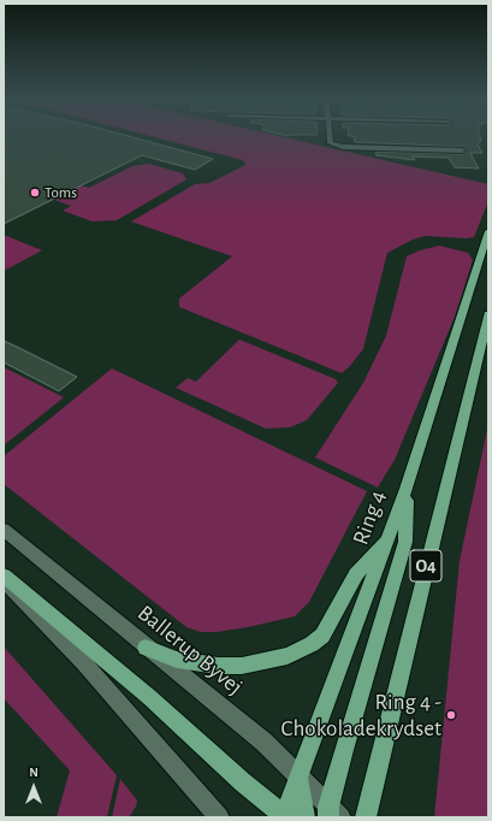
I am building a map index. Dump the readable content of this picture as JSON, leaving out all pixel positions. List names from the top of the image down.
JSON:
{
  "streets": {
    "main road": ["Ring 4", "O4"],
    "street": ["Ballerup Byvej"]
  },
  "crossings": [
    ["Ring 4", "Ballerup Byvej"]
  ],
  "places": ["Toms", "Ring 4 - Chokoladekrydset"],
  "north": "top"
}
